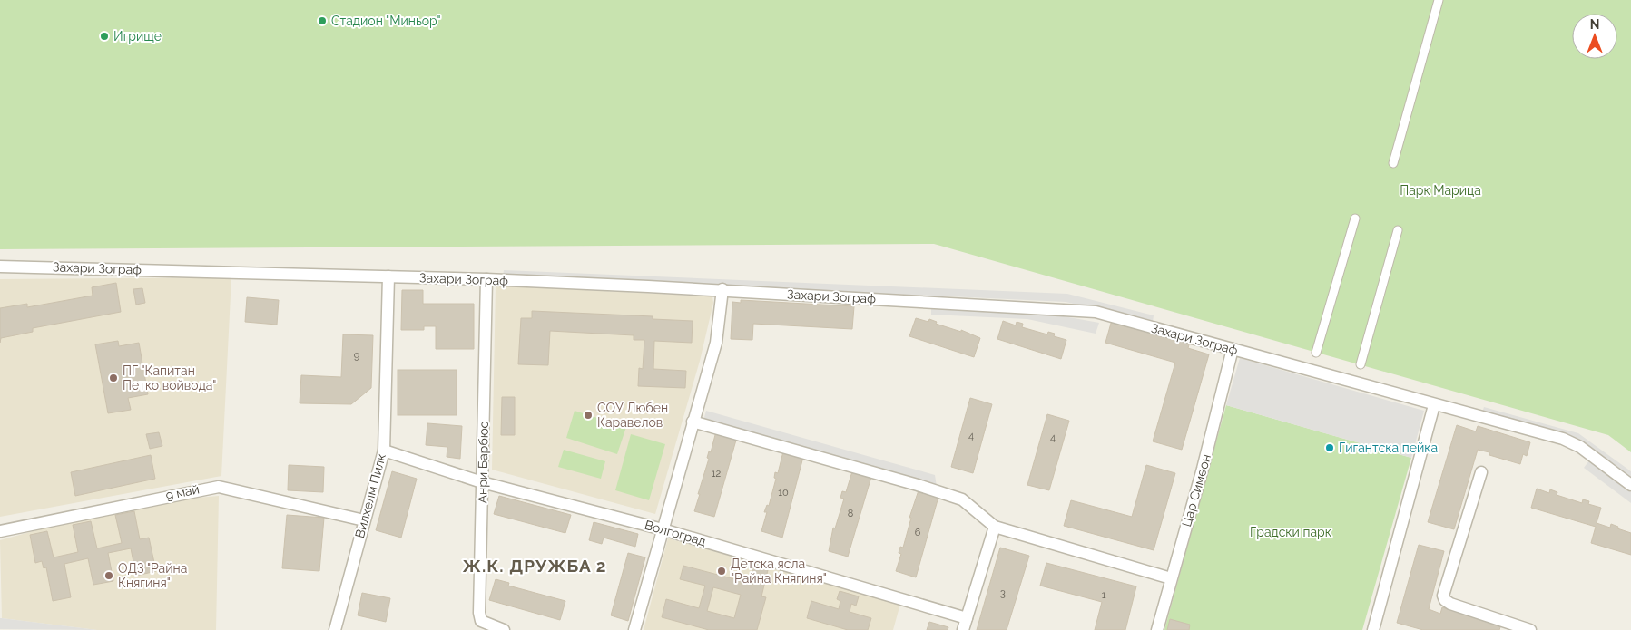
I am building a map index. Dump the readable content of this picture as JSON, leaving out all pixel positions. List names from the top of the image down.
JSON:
{
  "streets": {
    "street": [
      "Захари Зограф",
      "Анри Барбюс",
      "Цар Симеон",
      "9 май",
      "Вилхелм Пилк",
      "Волгоград"
    ]
  },
  "crossings": [
    ["Захари Зограф", "Анри Барбюс"],
    ["Захари Зограф", "Цар Симеон"],
    ["Захари Зограф", "Вилхелм Пилк"],
    ["Анри Барбюс", "Волгоград"],
    ["9 май", "Вилхелм Пилк"],
    ["Вилхелм Пилк", "Волгоград"]
  ],
  "districts": ["Ж.К. ДРУЖБА 2"],
  "parks": ["Парк Марица", "Градски парк"],
  "places": [
    "Стадион \"Миньор\"",
    "Игрище",
    "ПГ \"Капитан Петко войвода\"",
    "СОУ Любен Каравелов",
    "Гигантска пейка",
    "Детска ясла \"Райна Княгиня\"",
    "ОДЗ \"Райна Княгиня\""
  ],
  "house_numbers": [
    "9",
    "4",
    "4",
    "12",
    "10",
    "8",
    "6",
    "3",
    "1"
  ],
  "north": "top"
}
